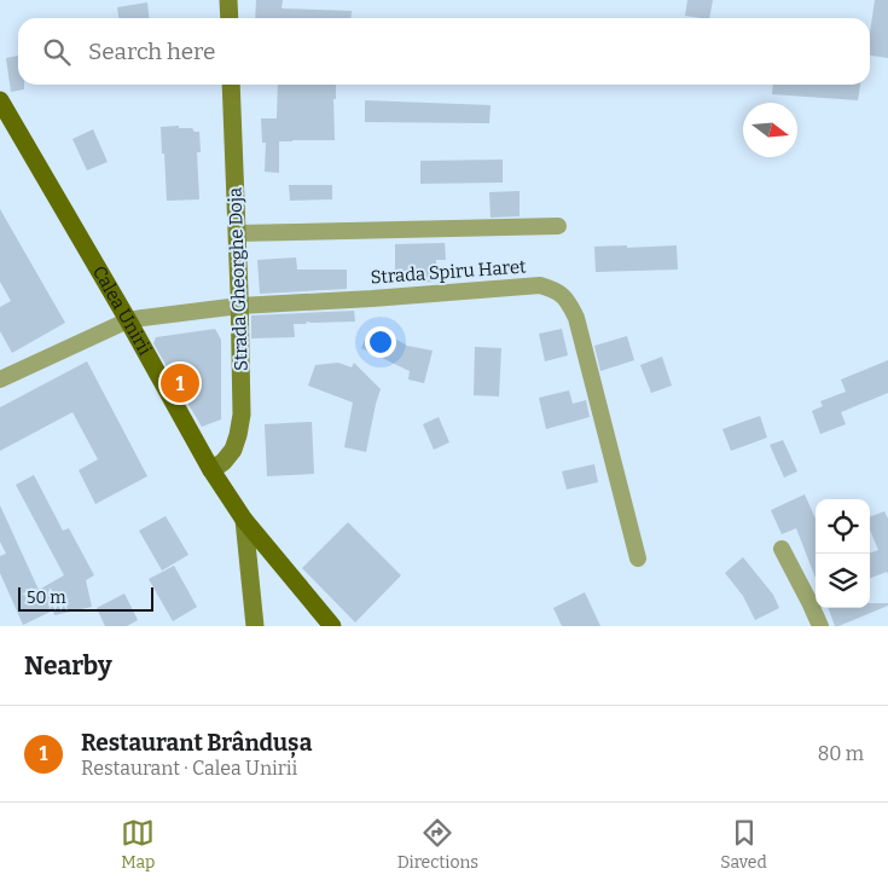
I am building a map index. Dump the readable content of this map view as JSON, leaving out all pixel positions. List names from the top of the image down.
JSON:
{
  "streets": {
    "main road": ["Calea Unirii"],
    "street": ["Strada Spiru Haret", "Strada Gheorghe Doja"]
  },
  "crossings": [
    ["Strada Spiru Haret", "Strada Gheorghe Doja"],
    ["Strada Spiru Haret", "Calea Unirii"],
    ["Strada Gheorghe Doja", "Calea Unirii"]
  ],
  "scale_bar": "50 m",
  "north": "right",
  "page": {
    "search": "Search here",
    "pins": "1",
    "scale": "50 m",
    "heading": "Nearby",
    "list": [
      {
        "mark": "1",
        "name": "Restaurant Brândușa",
        "note": "Restaurant · Calea Unirii",
        "value": "80 m"
      }
    ],
    "nav": ["Map", "Directions", "Saved"]
  }
}
